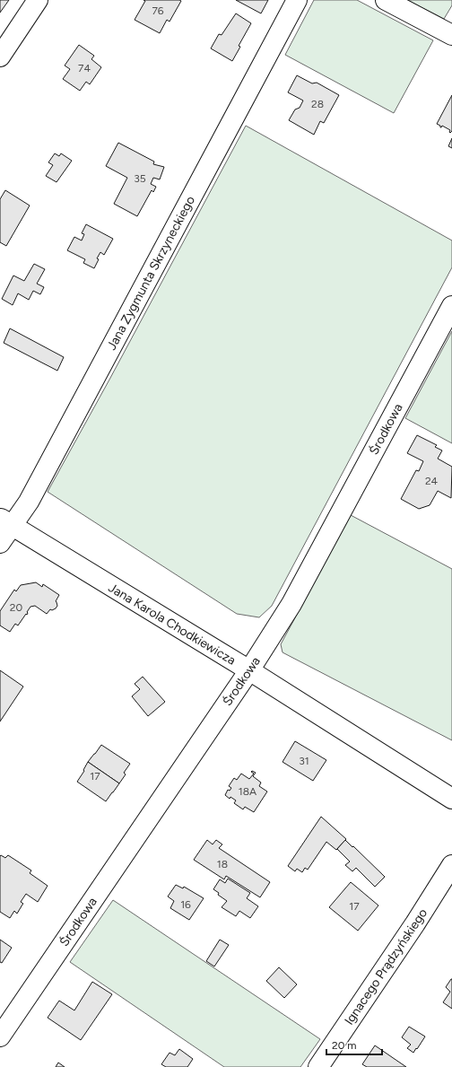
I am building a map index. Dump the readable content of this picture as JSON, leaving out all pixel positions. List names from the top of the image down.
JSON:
{
  "streets": {
    "street": [
      "Jana Zygmunta Skrzyneckiego",
      "Środkowa",
      "Jana Karola Chodkiewicza",
      "Ignacego Prądzyńskiego"
    ]
  },
  "crossings": [
    ["Jana Zygmunta Skrzyneckiego", "Jana Karola Chodkiewicza"],
    ["Środkowa", "Jana Karola Chodkiewicza"]
  ],
  "house_numbers": [
    "76",
    "74",
    "28",
    "35",
    "24",
    "20",
    "31",
    "17",
    "18A",
    "18",
    "16",
    "17"
  ],
  "scale_bar": "20 m"
}
